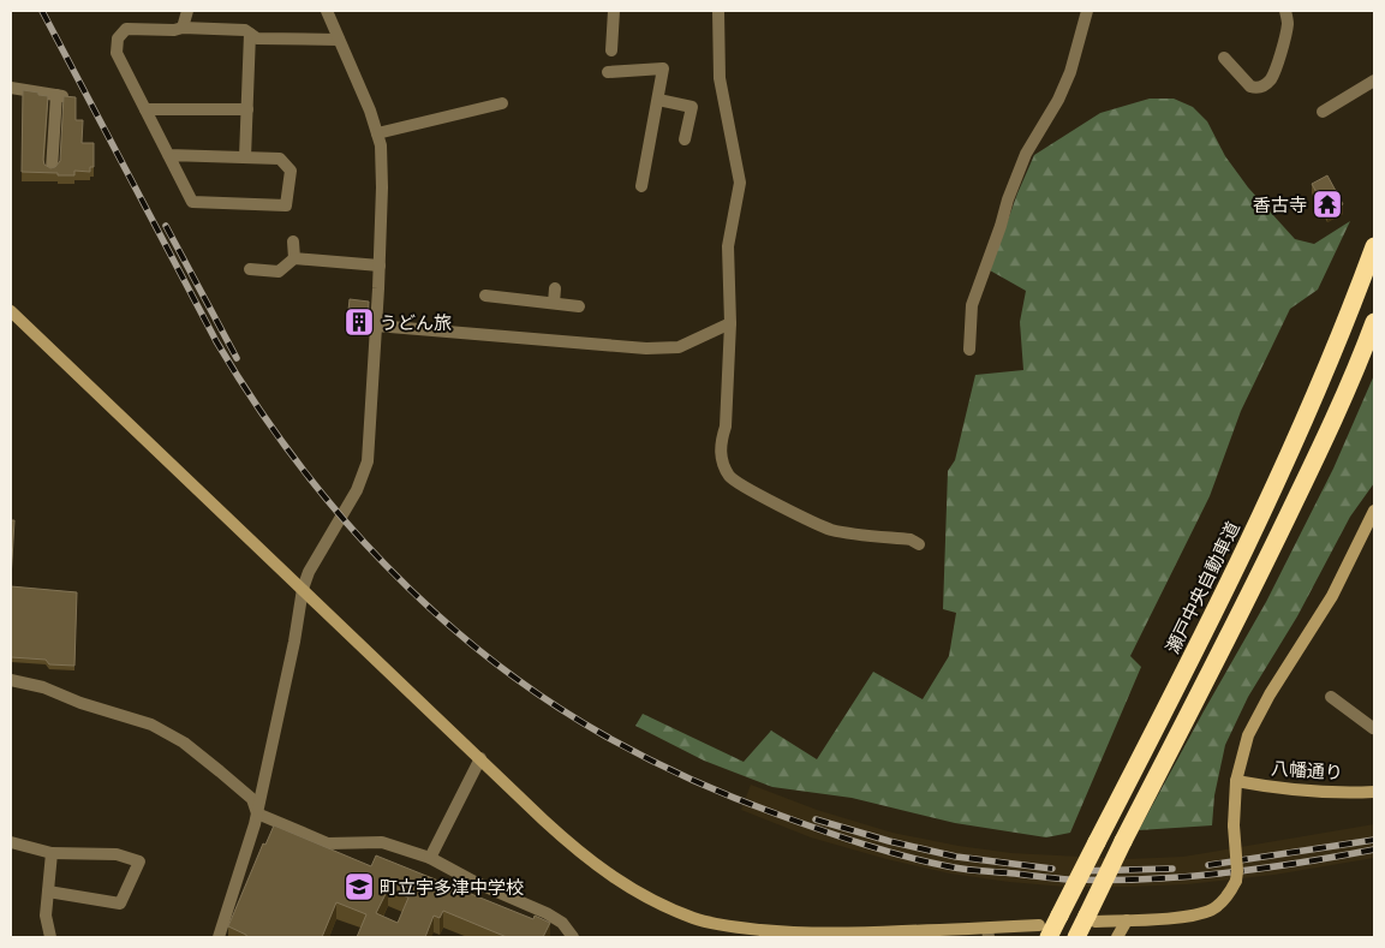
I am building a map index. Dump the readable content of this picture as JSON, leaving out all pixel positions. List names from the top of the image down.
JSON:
{
  "streets": {
    "highway": ["瀬戸中央自動車道"],
    "street": ["八幡通り"]
  },
  "places": {
    "temple": ["香古寺"],
    "building": ["うどん旅"],
    "school or university": ["町立宇多津中学校"]
  }
}
